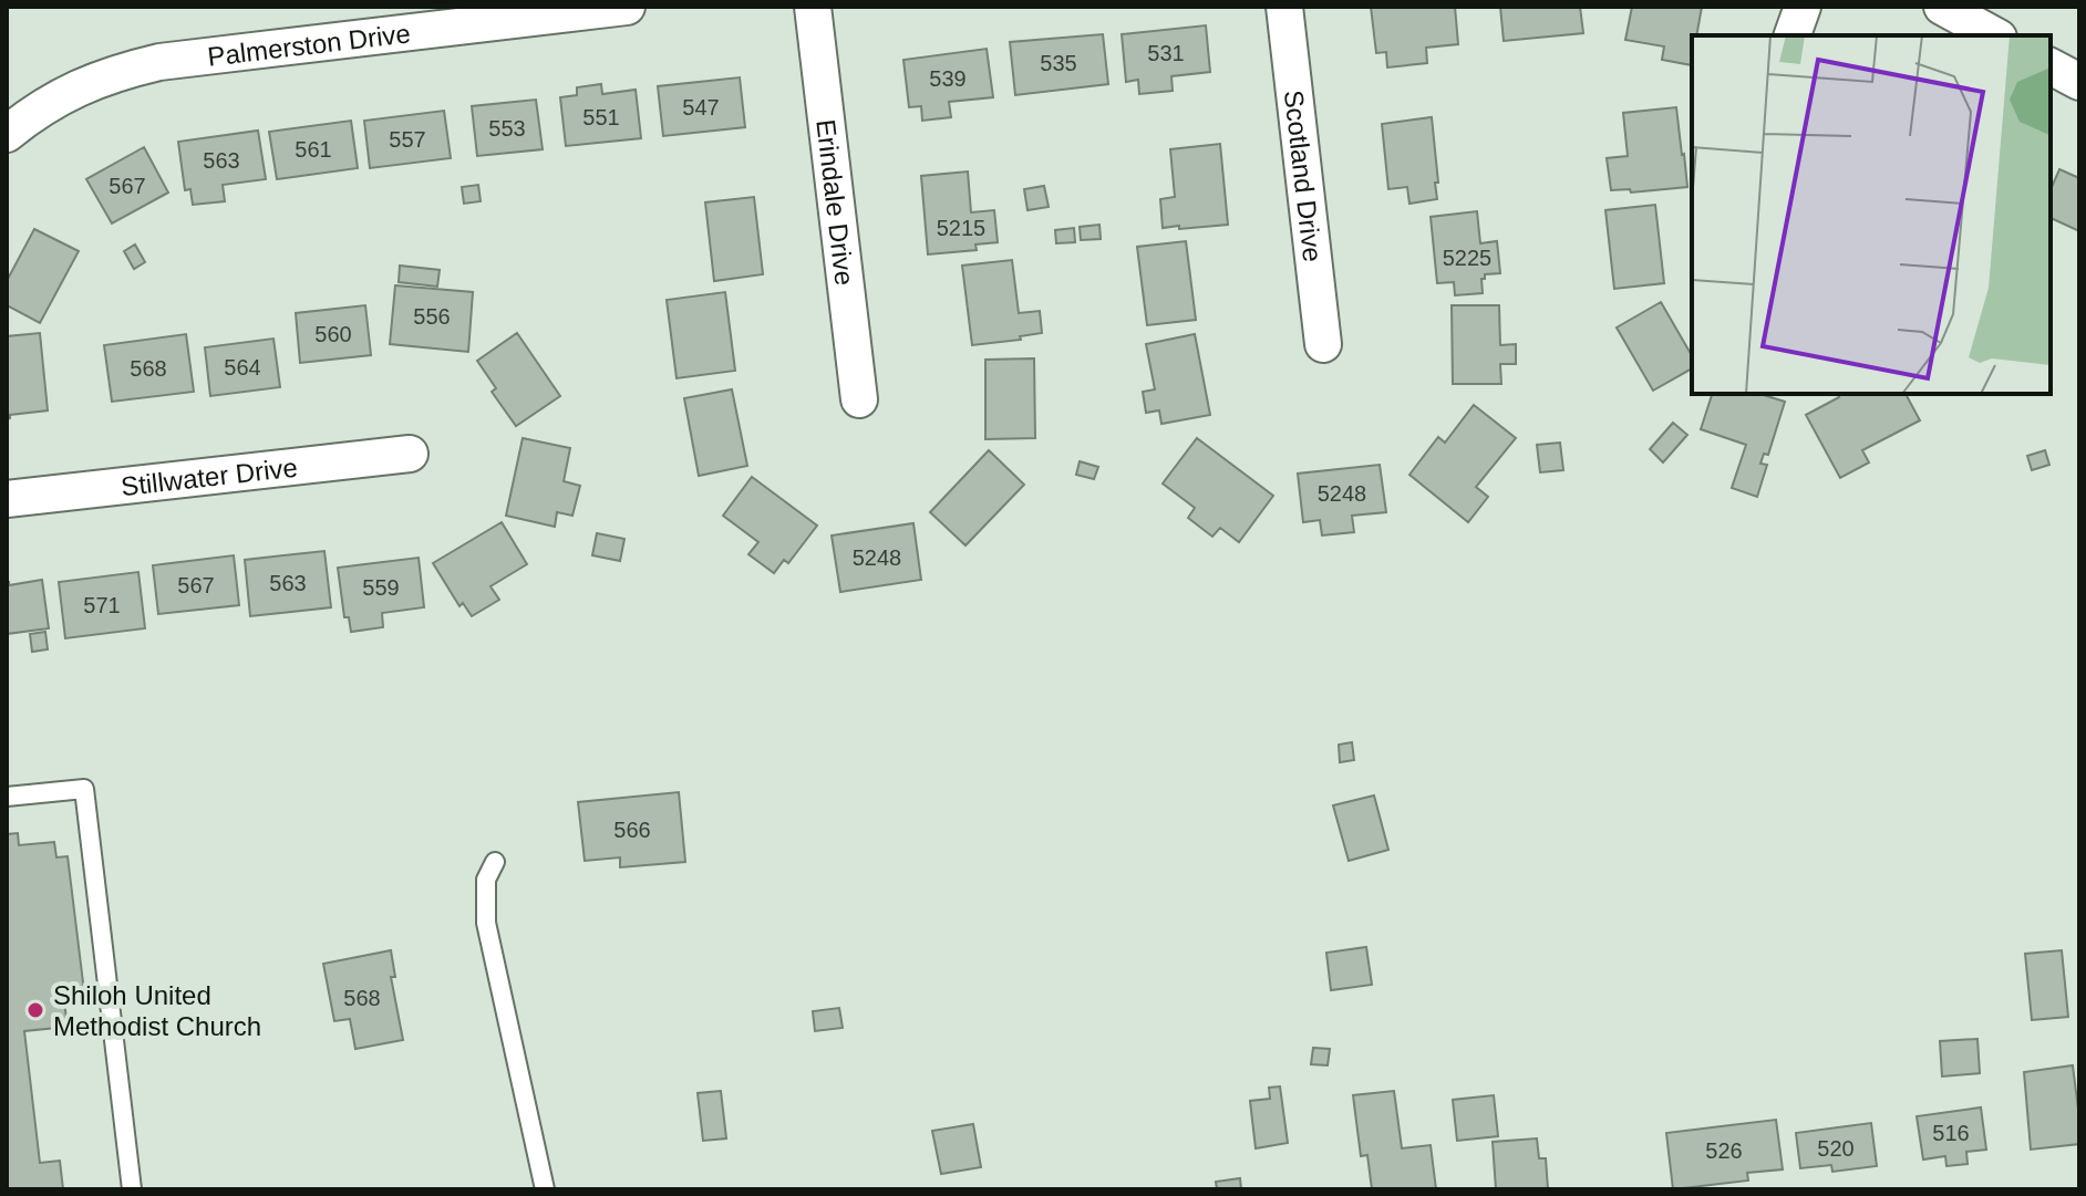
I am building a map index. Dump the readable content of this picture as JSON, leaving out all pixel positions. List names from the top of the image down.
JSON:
{
  "streets": {
    "street": [
      "Palmerston Drive",
      "Scotland Drive",
      "Erindale Drive",
      "Stillwater Drive"
    ]
  },
  "places": ["Shiloh United Methodist Church"],
  "house_numbers": [
    "531",
    "535",
    "539",
    "547",
    "551",
    "553",
    "557",
    "561",
    "563",
    "567",
    "5215",
    "5225",
    "556",
    "560",
    "564",
    "568",
    "5248",
    "5248",
    "563",
    "567",
    "559",
    "571",
    "566",
    "568",
    "516",
    "520",
    "526"
  ]
}
